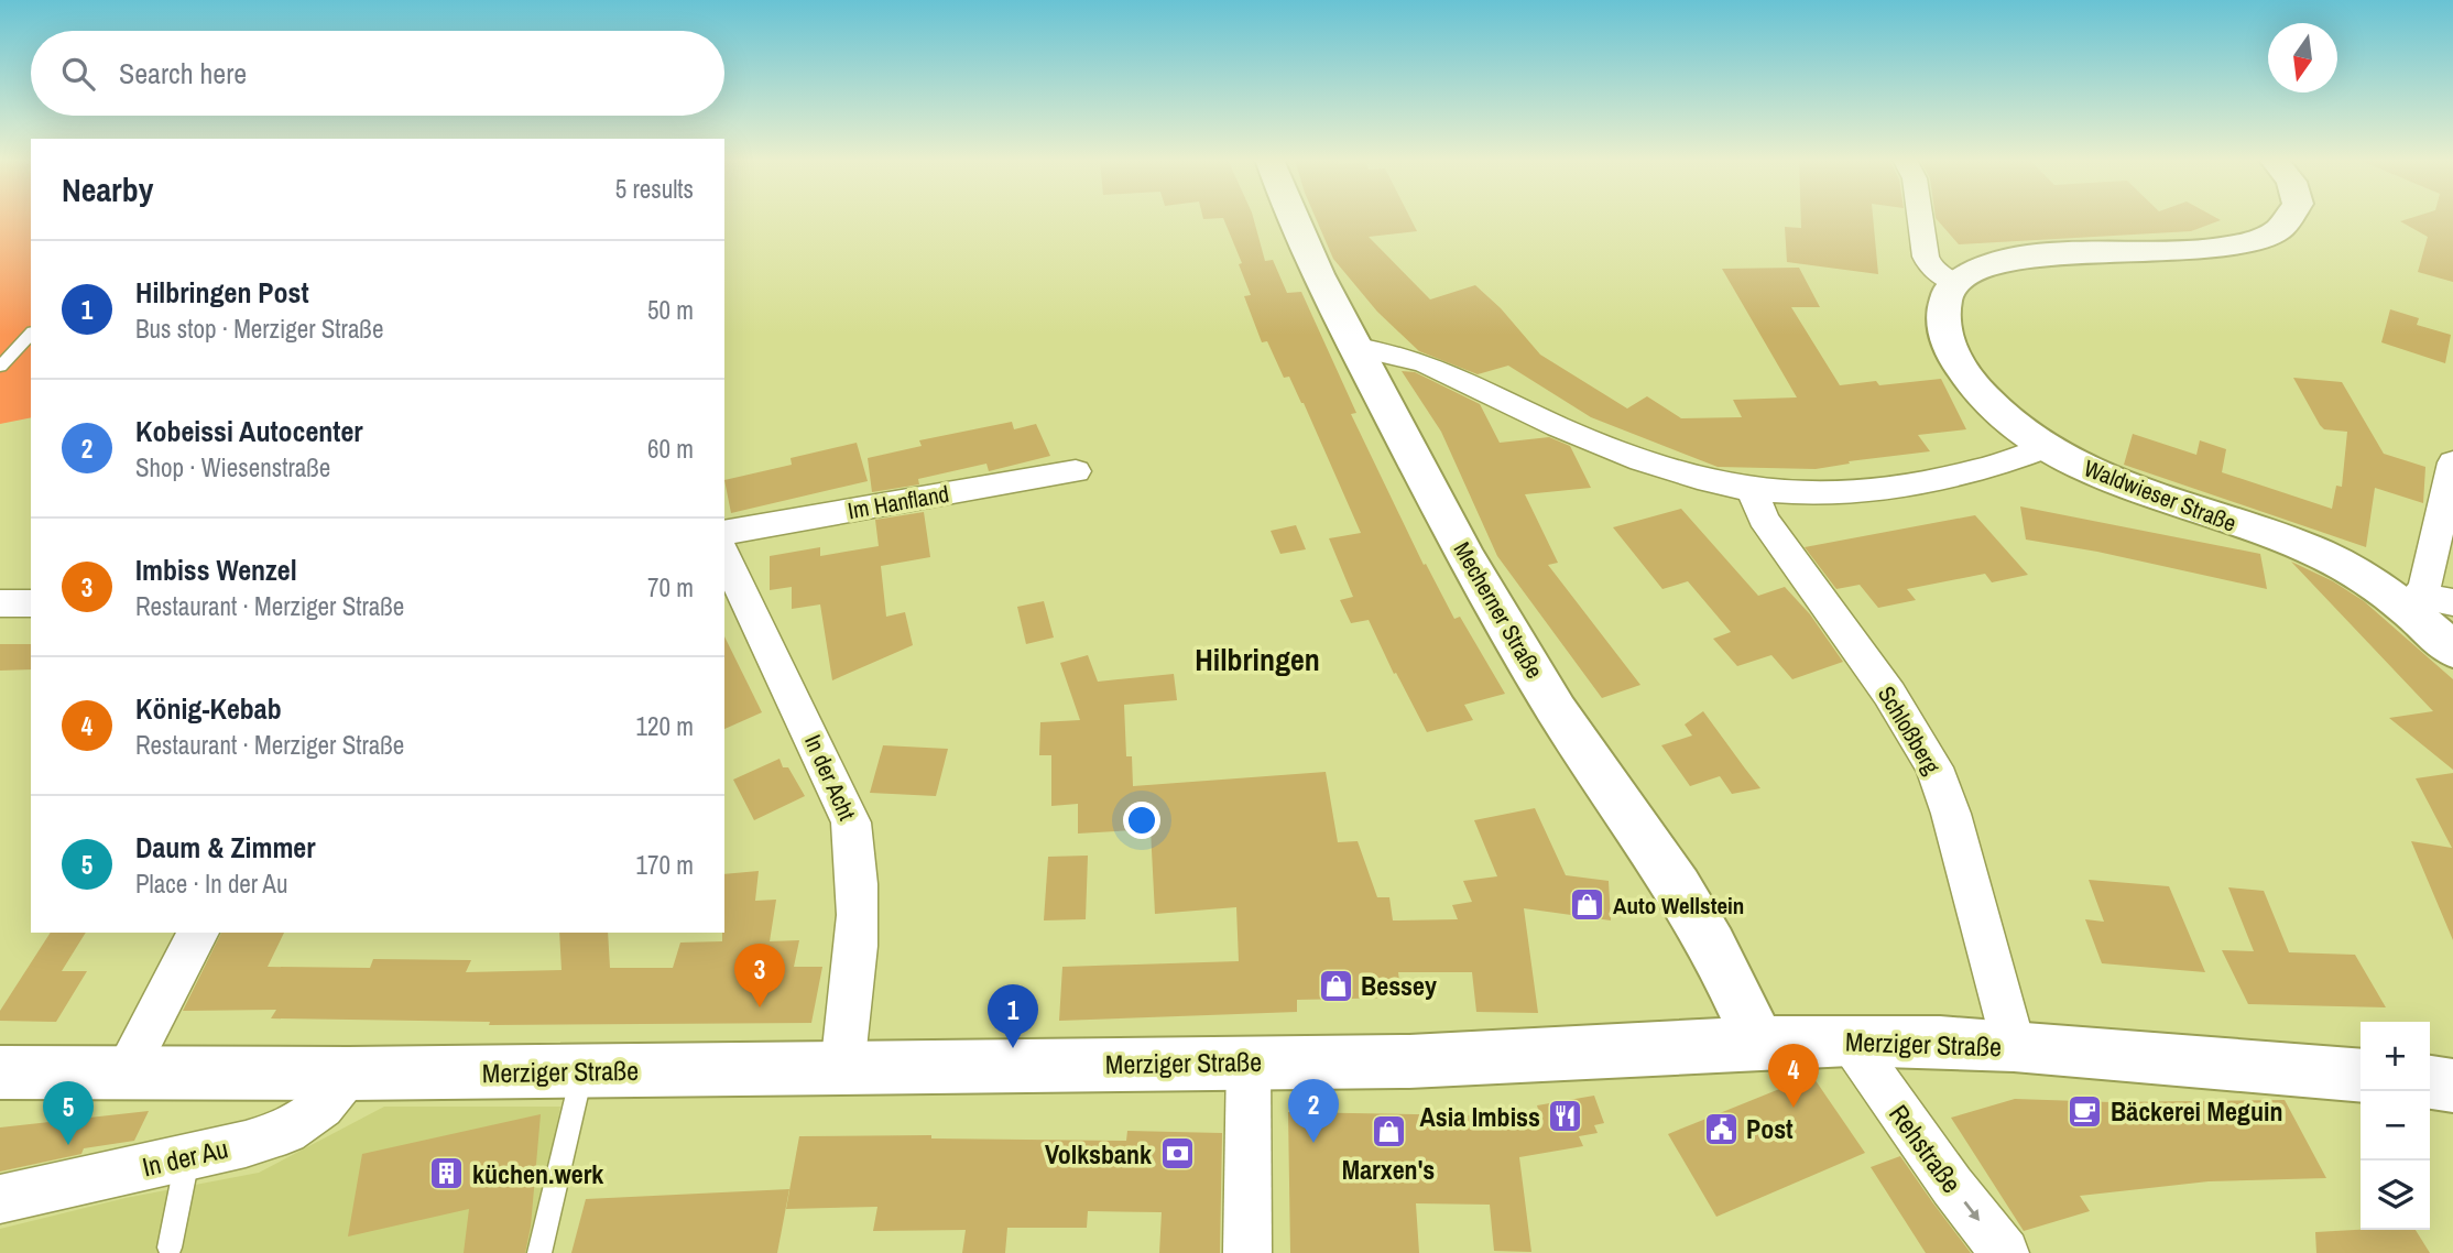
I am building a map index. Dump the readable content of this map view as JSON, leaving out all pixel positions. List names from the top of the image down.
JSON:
{
  "streets": {
    "main road": ["Waldwieser Straße", "Mecherner Straße", "Merziger Straße"],
    "street": [
      "Im Hanfland",
      "Schloßberg",
      "In der Acht",
      "Rehstraße",
      "In der Au"
    ]
  },
  "crossings": [
    ["Mecherner Straße", "Merziger Straße"],
    ["Schloßberg", "Merziger Straße"],
    ["In der Acht", "Merziger Straße"],
    ["Merziger Straße", "Rehstraße"],
    ["Merziger Straße", "In der Au"]
  ],
  "one_way": ["Rehstraße"],
  "districts": ["Hilbringen"],
  "places": {
    "shop": ["Auto Wellstein", "Bessey", "Marxen's"],
    "cafe": ["Bäckerei Meguin"],
    "restaurant": ["Asia Imbiss"],
    "public building": ["Post"],
    "bank": ["Volksbank"],
    "building": ["küchen.werk"]
  },
  "north": "bottom",
  "page": {
    "search": "Search here",
    "heading": ["Nearby", "5 results"],
    "list": [
      {
        "mark": "1",
        "name": "Hilbringen Post",
        "note": "Bus stop · Merziger Straße",
        "value": "50 m"
      },
      {
        "mark": "2",
        "name": "Kobeissi Autocenter",
        "note": "Shop · Wiesenstraße",
        "value": "60 m"
      },
      {
        "mark": "3",
        "name": "Imbiss Wenzel",
        "note": "Restaurant · Merziger Straße",
        "value": "70 m"
      },
      {
        "mark": "4",
        "name": "König-Kebab",
        "note": "Restaurant · Merziger Straße",
        "value": "120 m"
      },
      {
        "mark": "5",
        "name": "Daum & Zimmer",
        "note": "Place · In der Au",
        "value": "170 m"
      }
    ],
    "pins": [
      "3",
      "1",
      "4",
      "2",
      "5"
    ],
    "map_buttons": ["+", "−"]
  }
}
